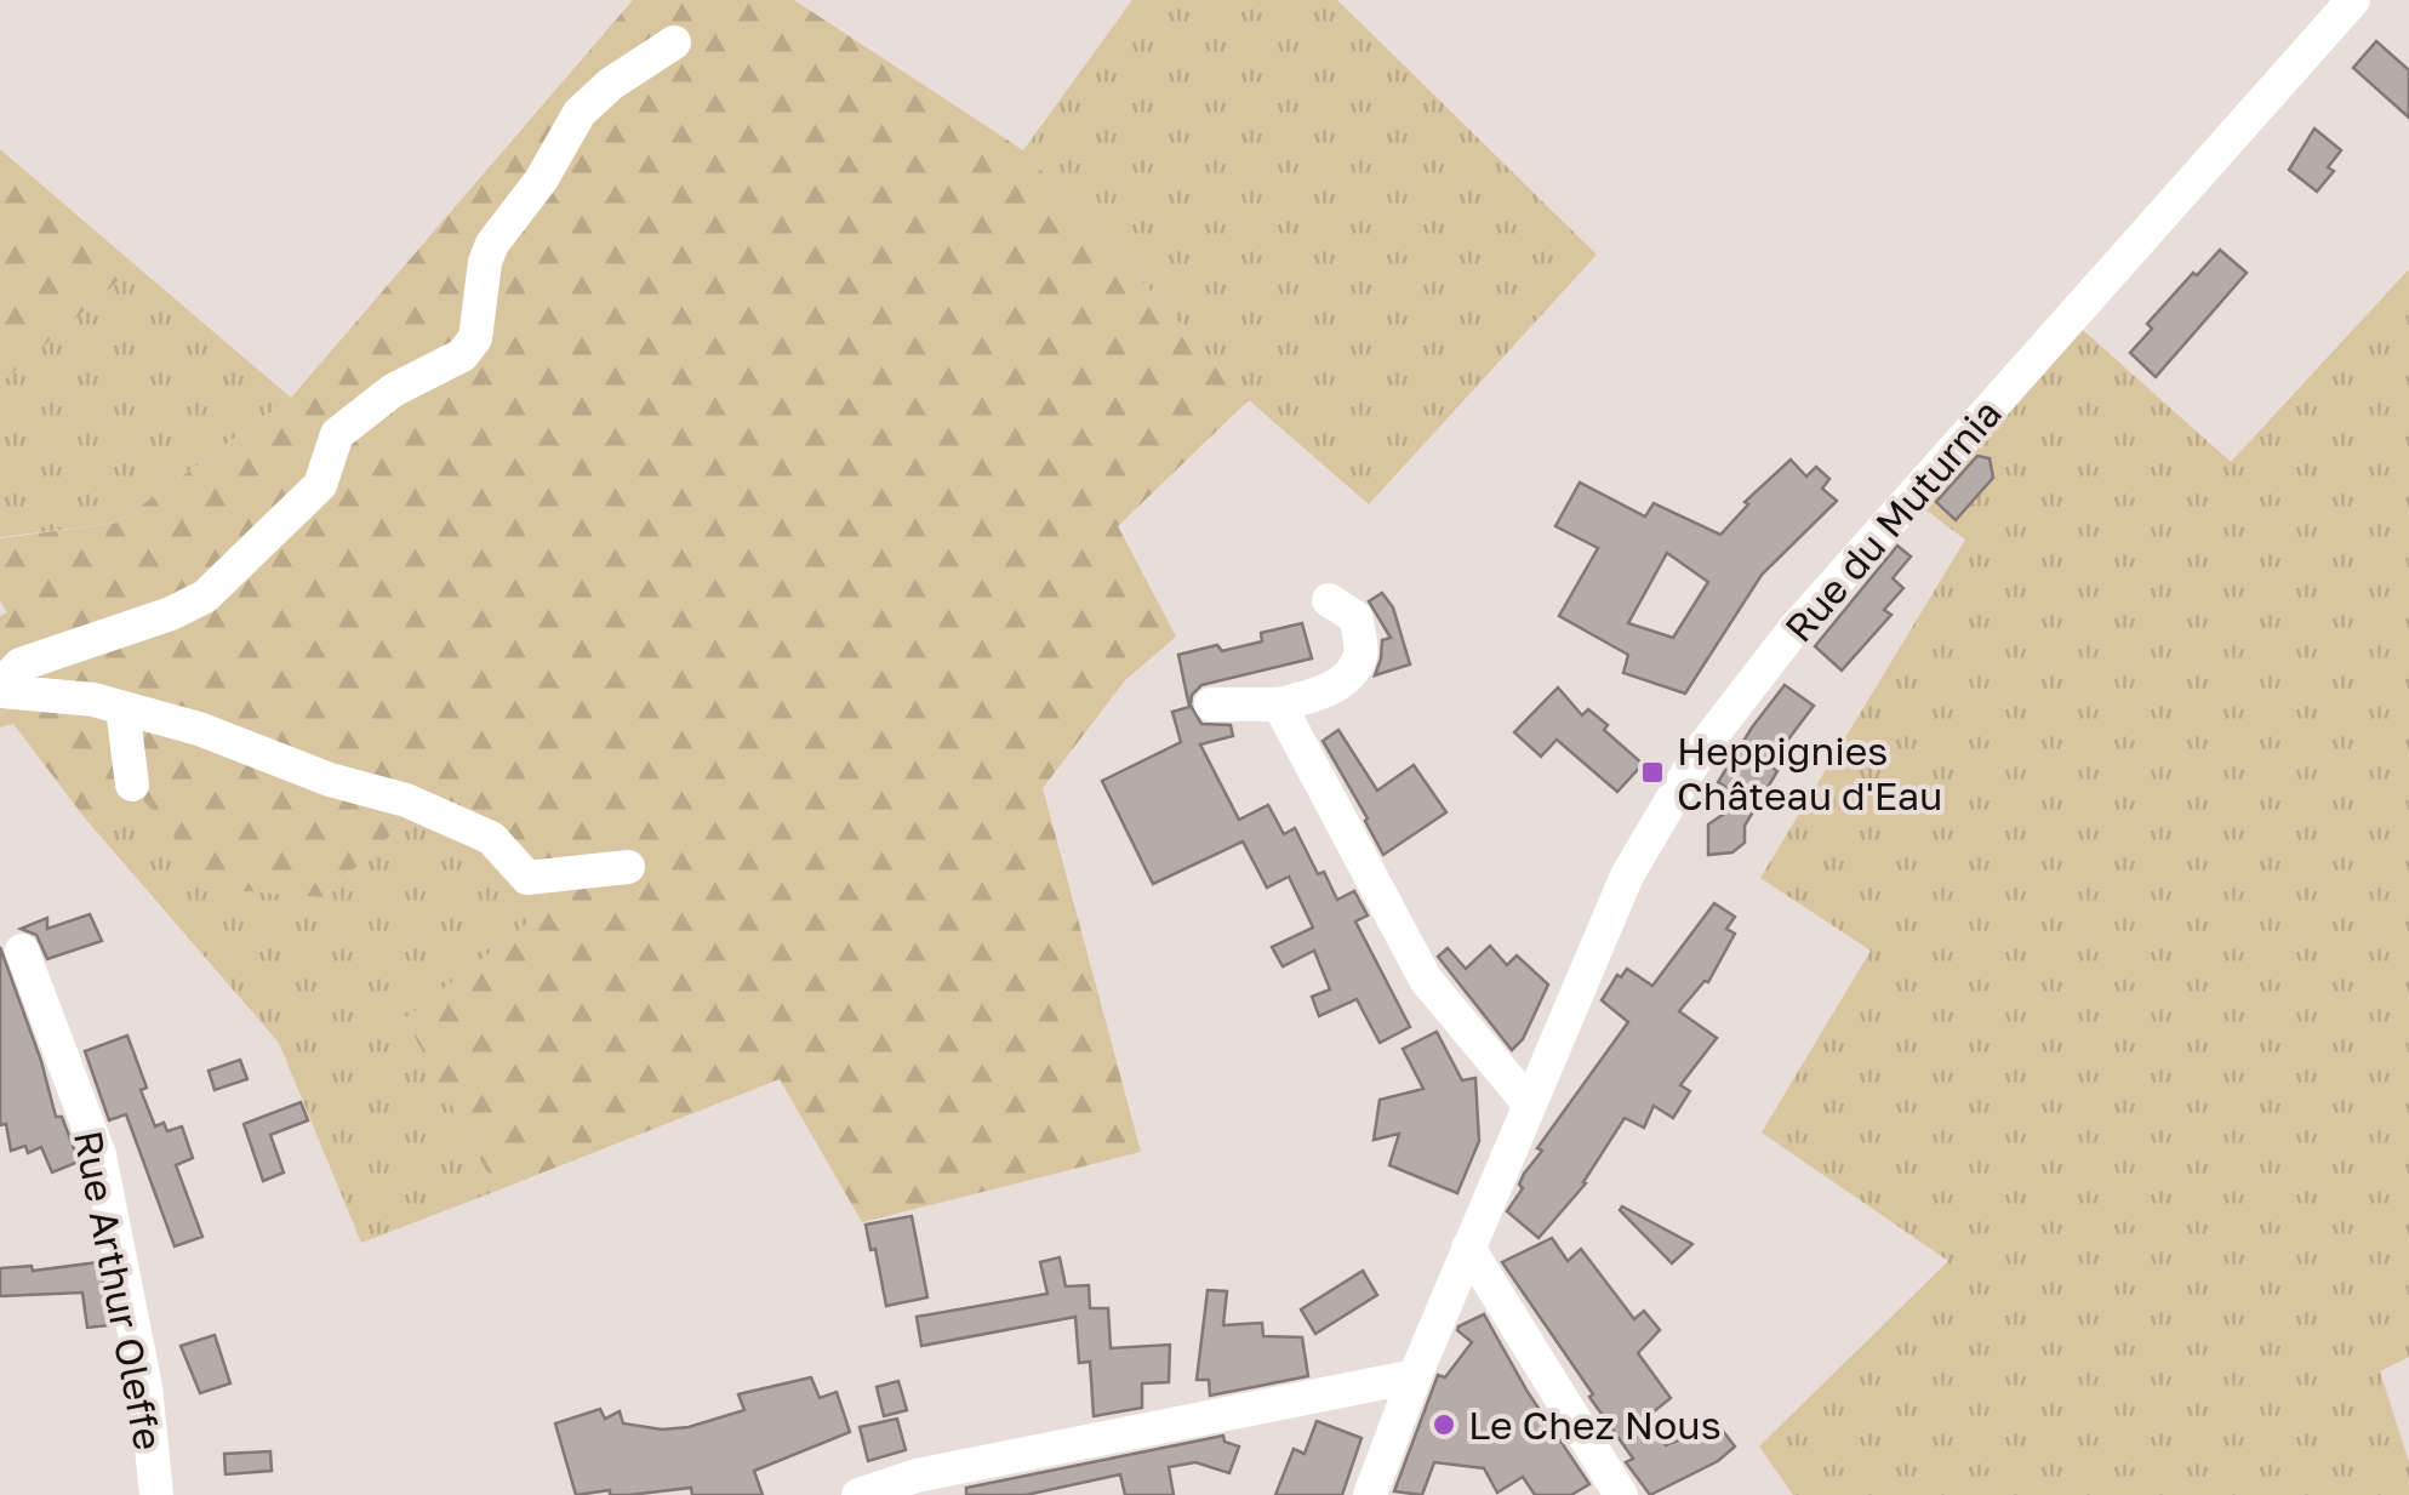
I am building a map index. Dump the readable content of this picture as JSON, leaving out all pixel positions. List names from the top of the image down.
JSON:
{
  "streets": {
    "street": ["Rue du Muturnia", "Rue Arthur Oleffe"]
  },
  "places": {
    "transit": ["Heppignies Château d'Eau"],
    "other": ["Le Chez Nous"]
  }
}
